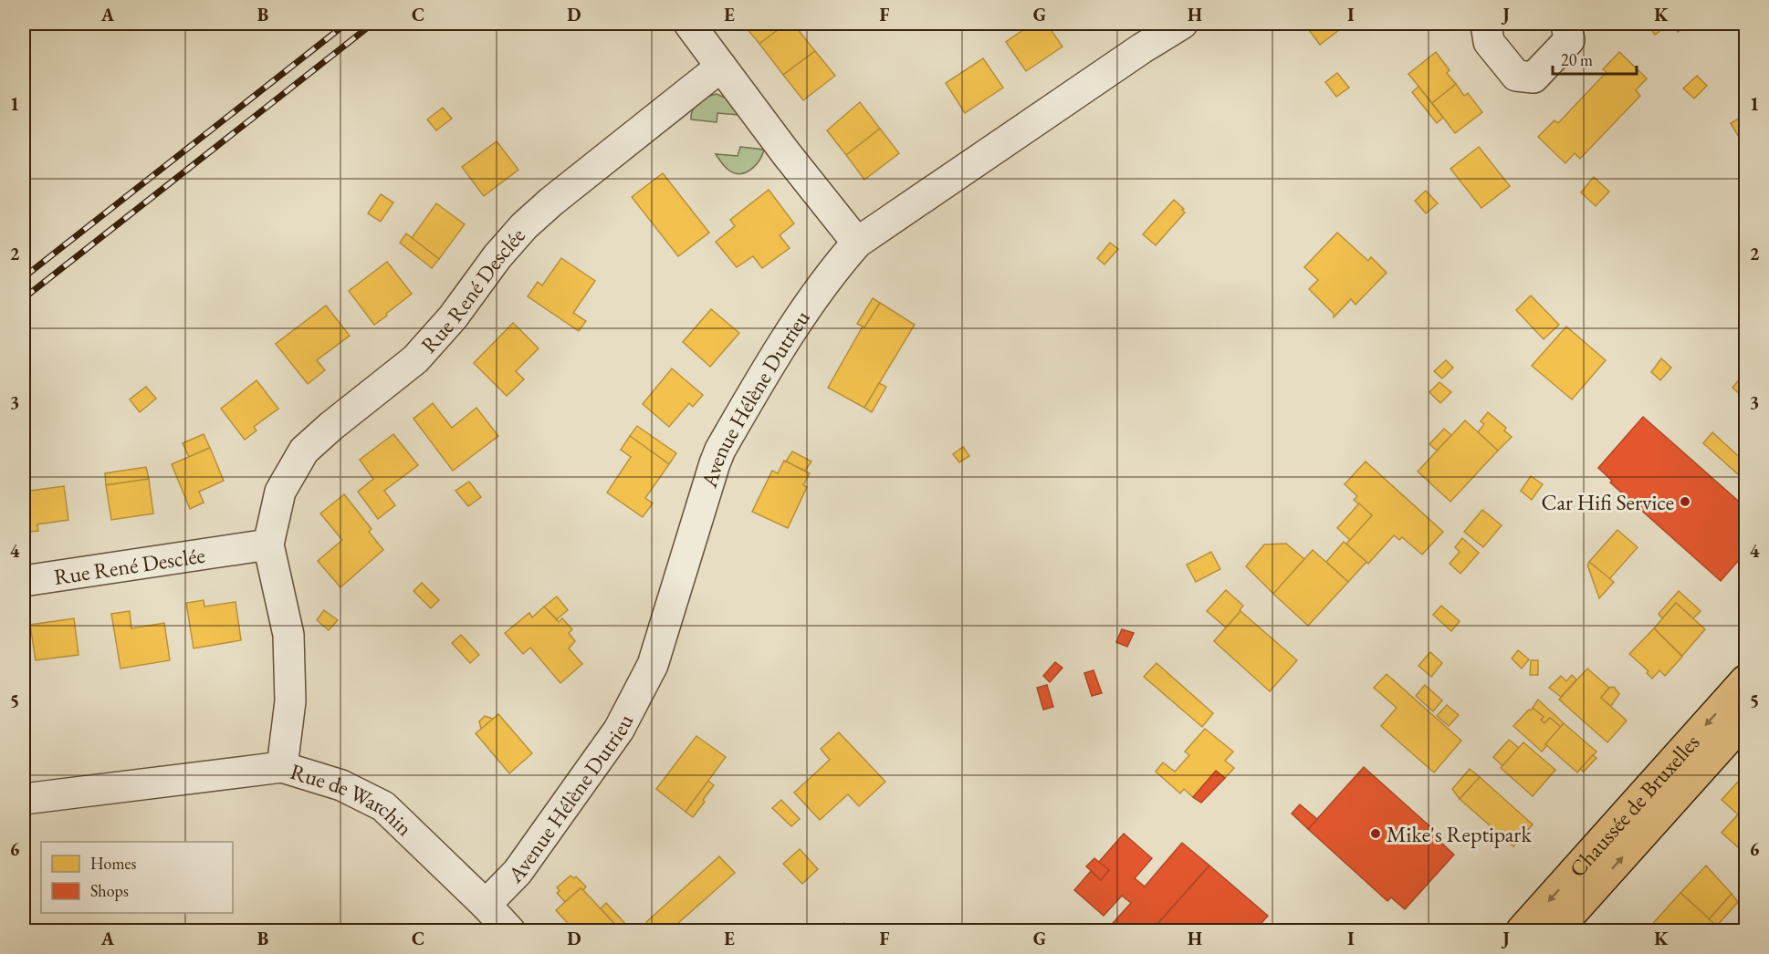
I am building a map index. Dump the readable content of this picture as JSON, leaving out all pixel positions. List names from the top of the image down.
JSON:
{
  "streets": {
    "main road": ["Chaussée de Bruxelles"],
    "street": ["Rue René Desclée", "Avenue Hélène Dutrieu", "Rue de Warchin"]
  },
  "crossings": [
    ["Rue René Desclée", "Rue de Warchin"],
    ["Avenue Hélène Dutrieu", "Rue de Warchin"]
  ],
  "places": ["Car Hifi Service", "Mike's Reptipark"],
  "legend": ["Homes", "Shops"],
  "scale_bar": "20 m",
  "grid": {
    "columns": [
      "A",
      "B",
      "C",
      "D",
      "E",
      "F",
      "G",
      "H",
      "I",
      "J",
      "K"
    ],
    "rows": [
      "1",
      "2",
      "3",
      "4",
      "5",
      "6"
    ]
  }
}
